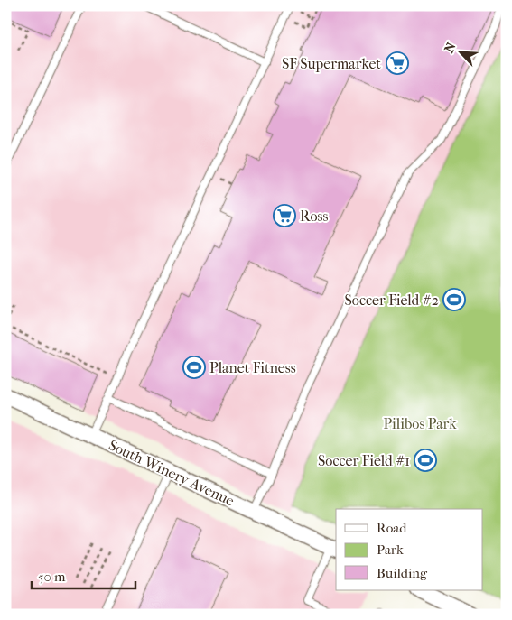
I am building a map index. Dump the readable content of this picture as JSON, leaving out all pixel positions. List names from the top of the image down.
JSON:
{
  "streets": {
    "street": ["South Winery Avenue"]
  },
  "parks": ["Pilibos Park"],
  "places": {
    "supermarket": ["SF Supermarket", "Ross"],
    "sports": ["Soccer Field #2", "Planet Fitness", "Soccer Field #1"]
  },
  "legend": ["Road", "Park", "Building"],
  "scale_bar": "50 m",
  "north": "top left"
}
